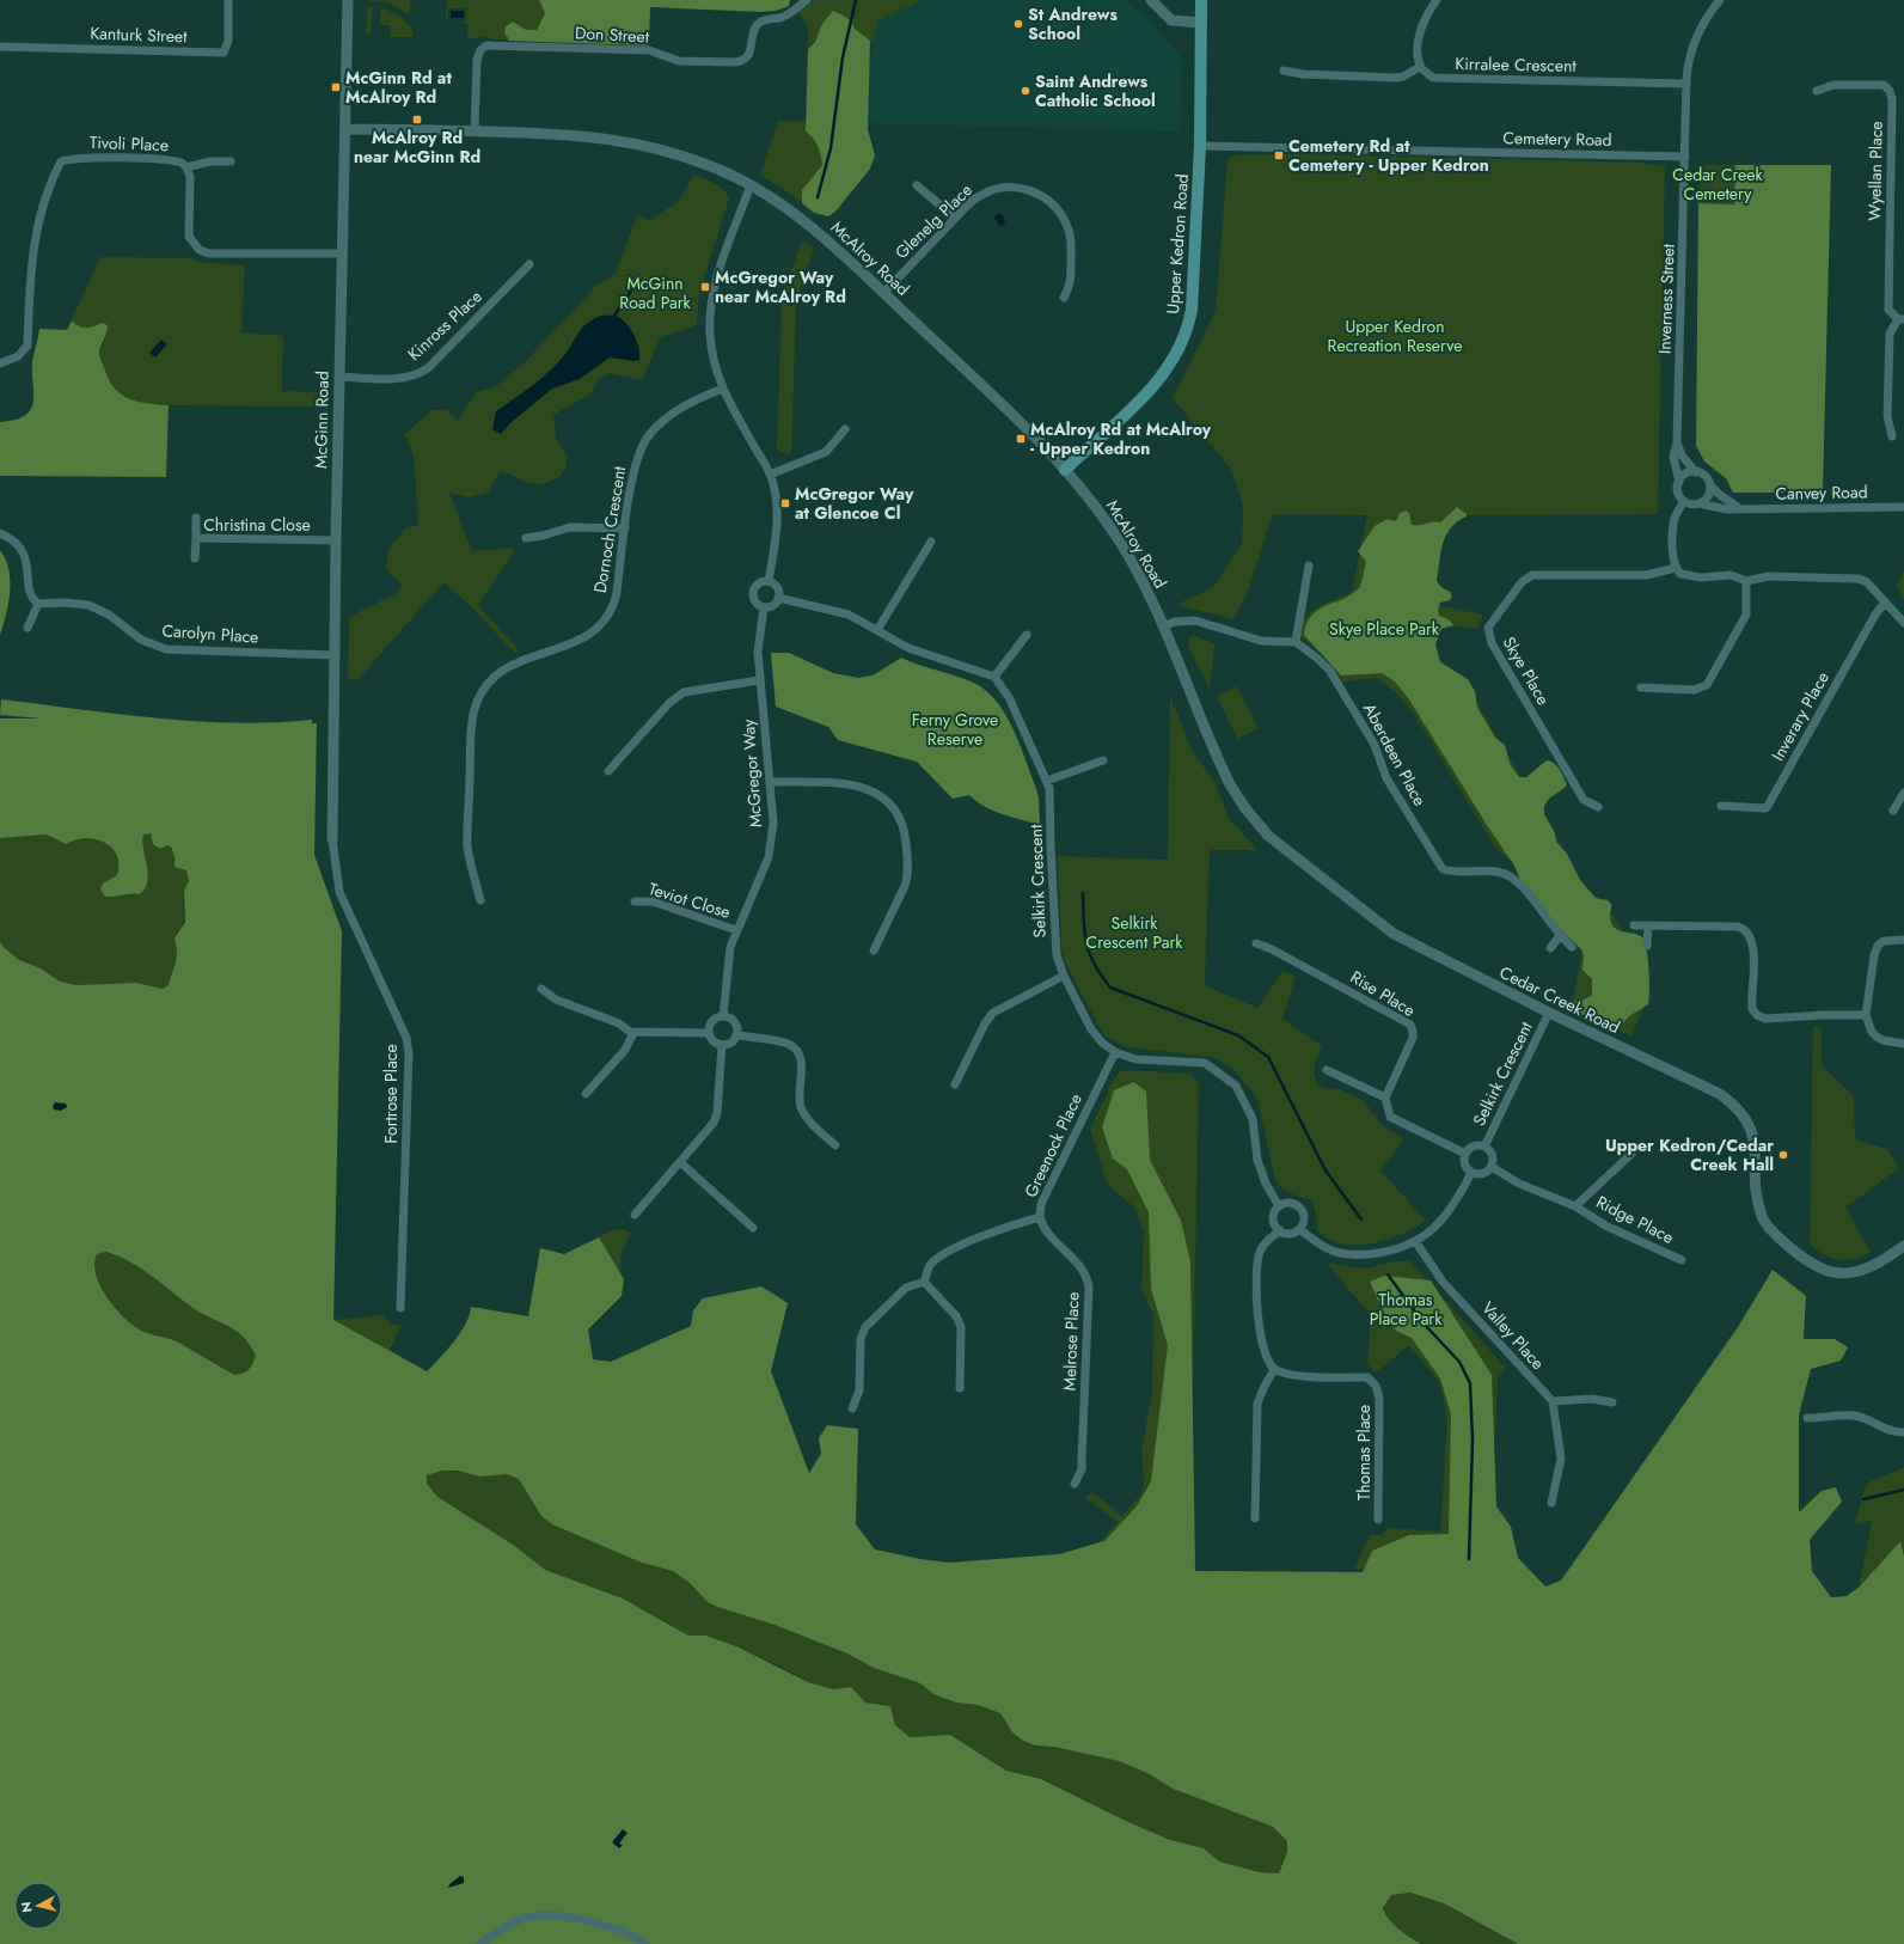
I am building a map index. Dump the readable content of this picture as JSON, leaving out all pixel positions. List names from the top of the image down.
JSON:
{
  "streets": {
    "main road": ["Upper Kedron Road"],
    "street": [
      "Kanturk Street",
      "Don Street",
      "Kirralee Crescent",
      "Cemetery Road",
      "Tivoli Place",
      "Wyellan Place",
      "Glenelg Place",
      "McAlroy Road",
      "Inverness Street",
      "Kinross Place",
      "McGinn Road",
      "Canvey Road",
      "Christina Close",
      "Dornoch Crescent",
      "Carolyn Place",
      "Skye Place",
      "Inverary Place",
      "Aberdeen Place",
      "McGregor Way",
      "Selkirk Crescent",
      "Teviot Close",
      "Rise Place",
      "Cedar Creek Road",
      "Fortrose Place",
      "Greenock Place",
      "Ridge Place",
      "Valley Place",
      "Melrose Place",
      "Thomas Place"
    ]
  },
  "crossings": [
    ["Don Street", "McAlroy Road"],
    ["Kirralee Crescent", "Inverness Street"],
    ["Cemetery Road", "Upper Kedron Road"],
    ["Cemetery Road", "Inverness Street"],
    ["Tivoli Place", "McGinn Road"],
    ["Glenelg Place", "McAlroy Road"],
    ["Upper Kedron Road", "McAlroy Road"],
    ["McAlroy Road", "McGinn Road"],
    ["McAlroy Road", "Cedar Creek Road"],
    ["Inverness Street", "Canvey Road"],
    ["Kinross Place", "McGinn Road"],
    ["McGinn Road", "Christina Close"],
    ["McGinn Road", "Carolyn Place"],
    ["McGinn Road", "Fortrose Place"],
    ["McGregor Way", "Teviot Close"],
    ["Selkirk Crescent", "Cedar Creek Road"],
    ["Selkirk Crescent", "Greenock Place"],
    ["Selkirk Crescent", "Ridge Place"],
    ["Greenock Place", "Melrose Place"]
  ],
  "parks": [
    "Cedar Creek Cemetery",
    "McGinn Road Park",
    "Upper Kedron Recreation Reserve",
    "Skye Place Park",
    "Ferny Grove Reserve",
    "Selkirk Crescent Park",
    "Thomas Place Park"
  ],
  "places": {
    "other": ["St Andrews School", "Saint Andrews Catholic School", "Upper Kedron/Cedar Creek Hall"],
    "transit": [
      "McGinn Rd at McAlroy Rd",
      "McAlroy Rd near McGinn Rd",
      "Cemetery Rd at Cemetery - Upper Kedron",
      "McGregor Way near McAlroy Rd",
      "McAlroy Rd at McAlroy - Upper Kedron",
      "McGregor Way at Glencoe Cl"
    ]
  },
  "north": "left"
}
